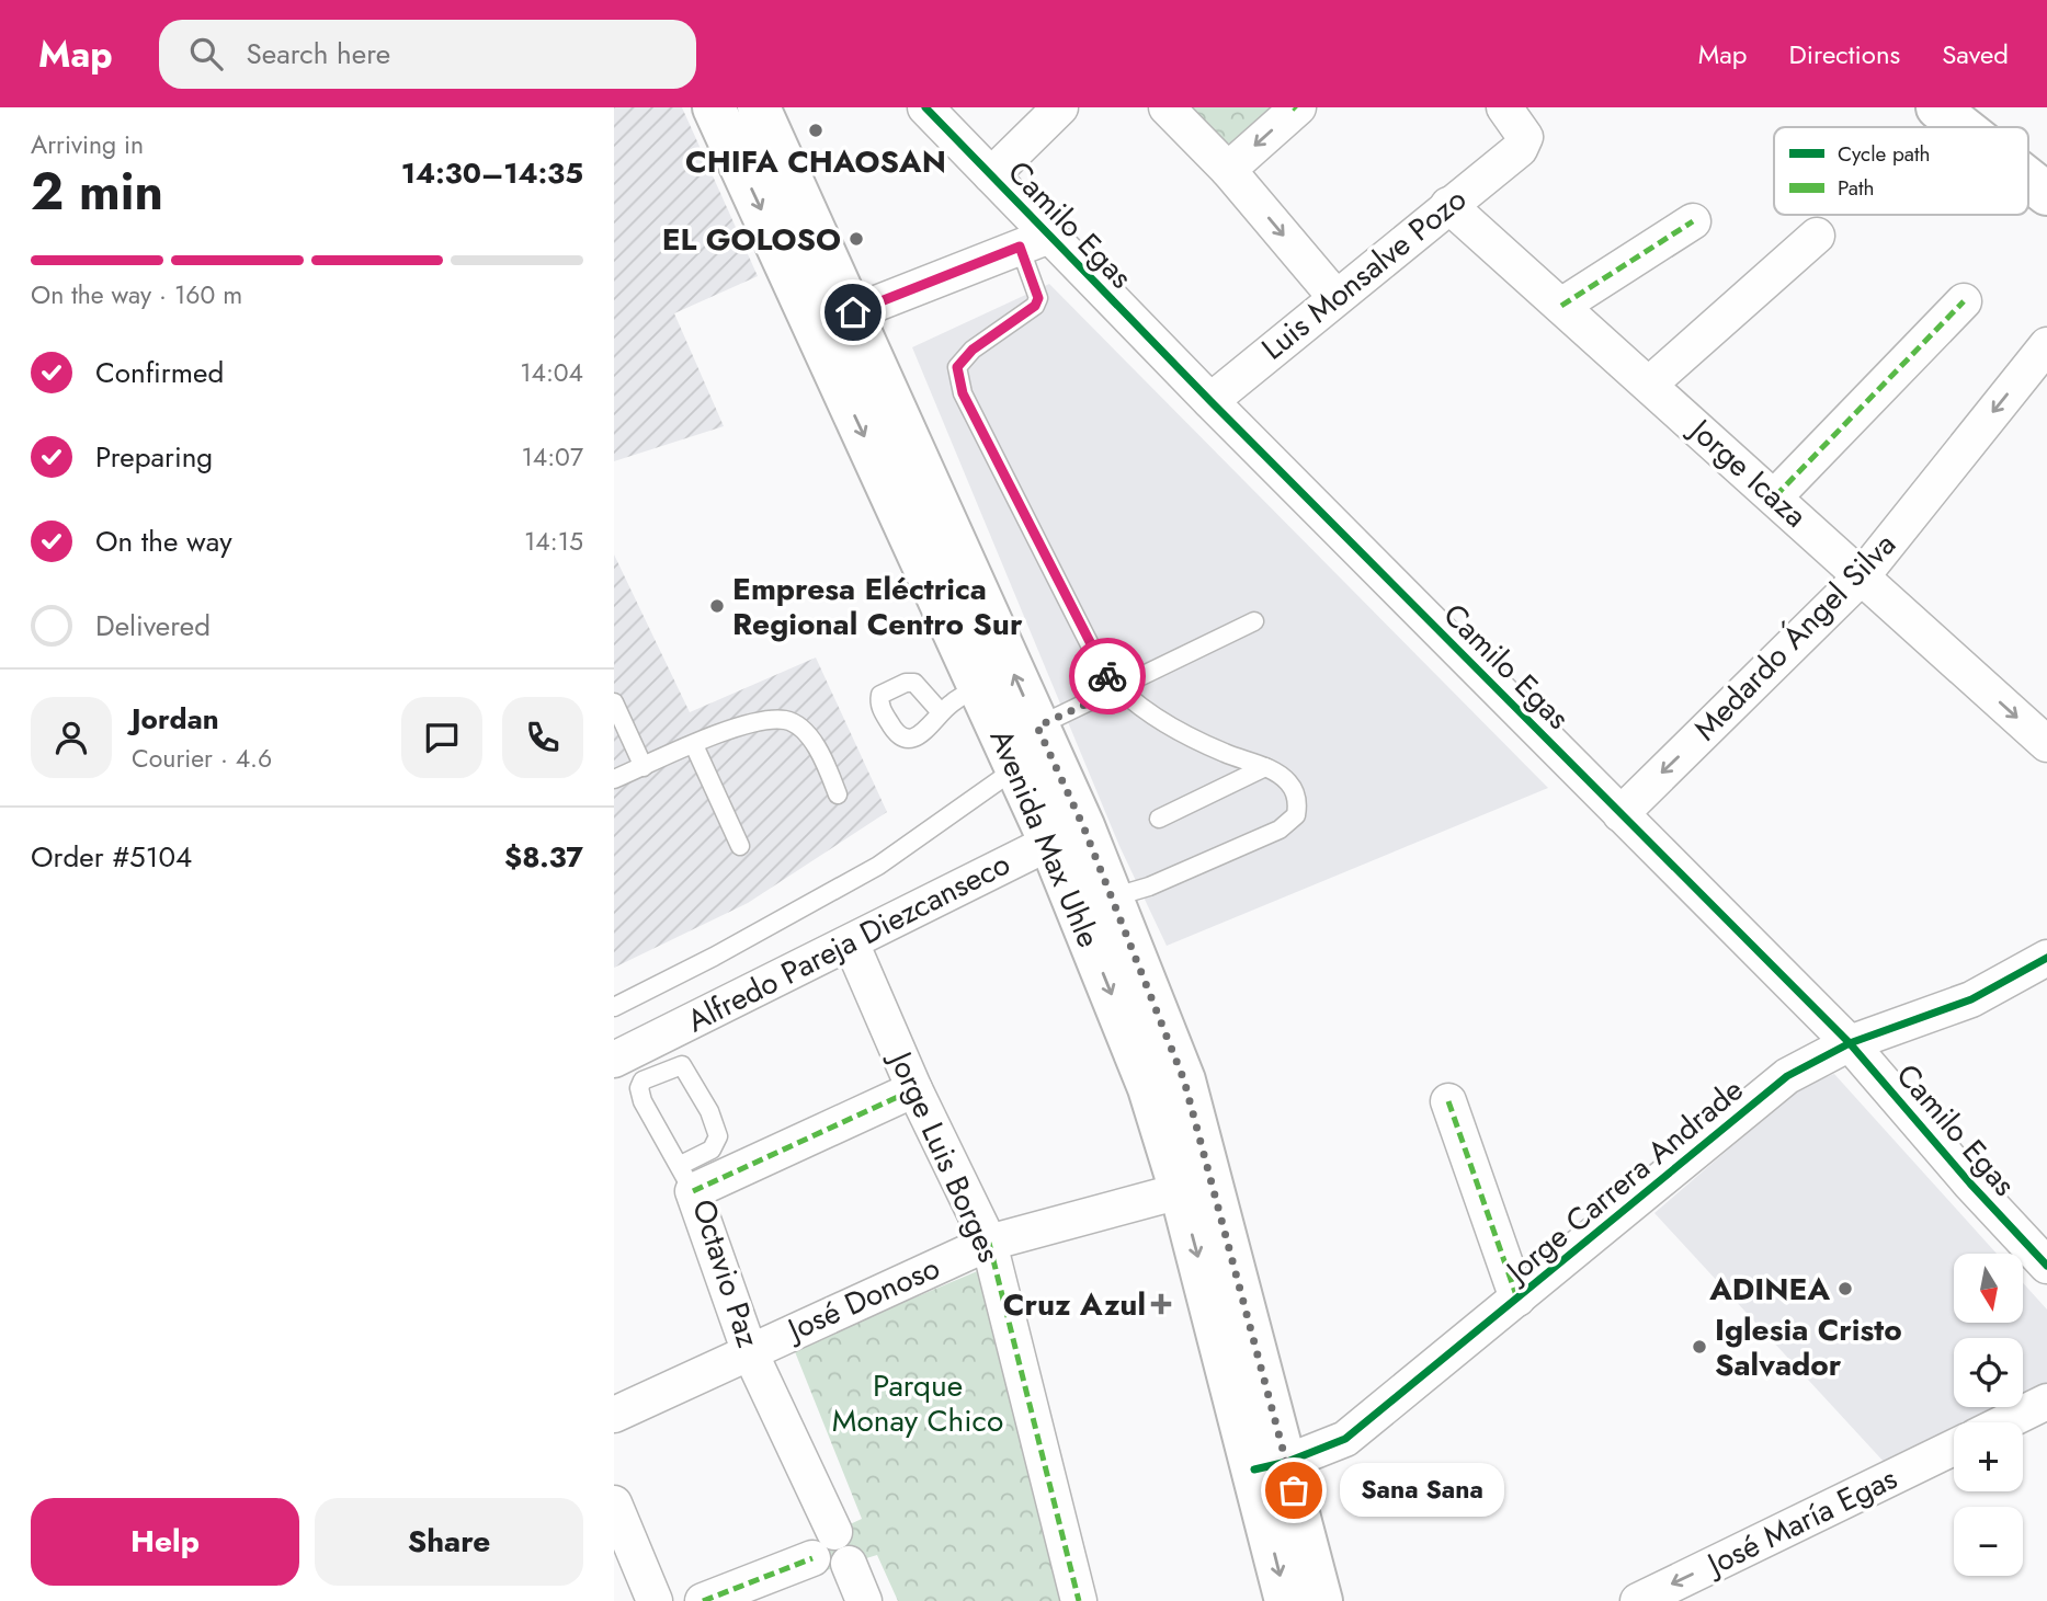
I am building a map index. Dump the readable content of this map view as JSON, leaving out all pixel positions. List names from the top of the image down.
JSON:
{
  "streets": {
    "main road": ["Avenida Max Uhle"],
    "street": [
      "Camilo Egas",
      "Luis Monsalve Pozo",
      "Jorge Icaza",
      "Medardo Ángel Silva",
      "Alfredo Pareja Diezcanseco",
      "Jorge Luis Borges",
      "Jorge Carrera Andrade",
      "Octavio Paz",
      "José Donoso",
      "José María Egas"
    ]
  },
  "crossings": [
    ["Camilo Egas", "Luis Monsalve Pozo"],
    ["Camilo Egas", "Medardo Ángel Silva"],
    ["Camilo Egas", "Jorge Carrera Andrade"],
    ["Luis Monsalve Pozo", "Jorge Icaza"],
    ["Jorge Icaza", "Medardo Ángel Silva"],
    ["Avenida Max Uhle", "Alfredo Pareja Diezcanseco"],
    ["Avenida Max Uhle", "Jorge Carrera Andrade"],
    ["Avenida Max Uhle", "José Donoso"],
    ["Alfredo Pareja Diezcanseco", "Jorge Luis Borges"],
    ["Jorge Luis Borges", "Octavio Paz"],
    ["Jorge Luis Borges", "José Donoso"],
    ["Octavio Paz", "José Donoso"]
  ],
  "one_way": ["José María Egas"],
  "parks": ["Parque Monay Chico"],
  "places": {
    "other": [
      "CHIFA CHAOSAN",
      "EL GOLOSO",
      "Empresa Eléctrica Regional Centro Sur",
      "ADINEA",
      "Iglesia Cristo Salvador",
      "Sana Sana"
    ],
    "health": ["Cruz Azul"]
  },
  "legend": ["Cycle path", "Path"],
  "north": "bottom",
  "page": {
    "header": "Map",
    "search": "Search here",
    "nav": ["Map", "Directions", "Saved"],
    "heading": ["2 min", "Arriving in", "14:30–14:35"],
    "panel": [
      "Jordan",
      "Courier · 4.6",
      "Order #5104",
      "$8.37"
    ],
    "bar": "On the way · 160 m",
    "list": [
      ["Confirmed", "14:04"],
      ["Preparing", "14:07"],
      ["On the way", "14:15"],
      "Delivered"
    ],
    "map_buttons": ["+", "−"],
    "bubble": "Sana Sana",
    "buttons": ["Help", "Share"]
  }
}
